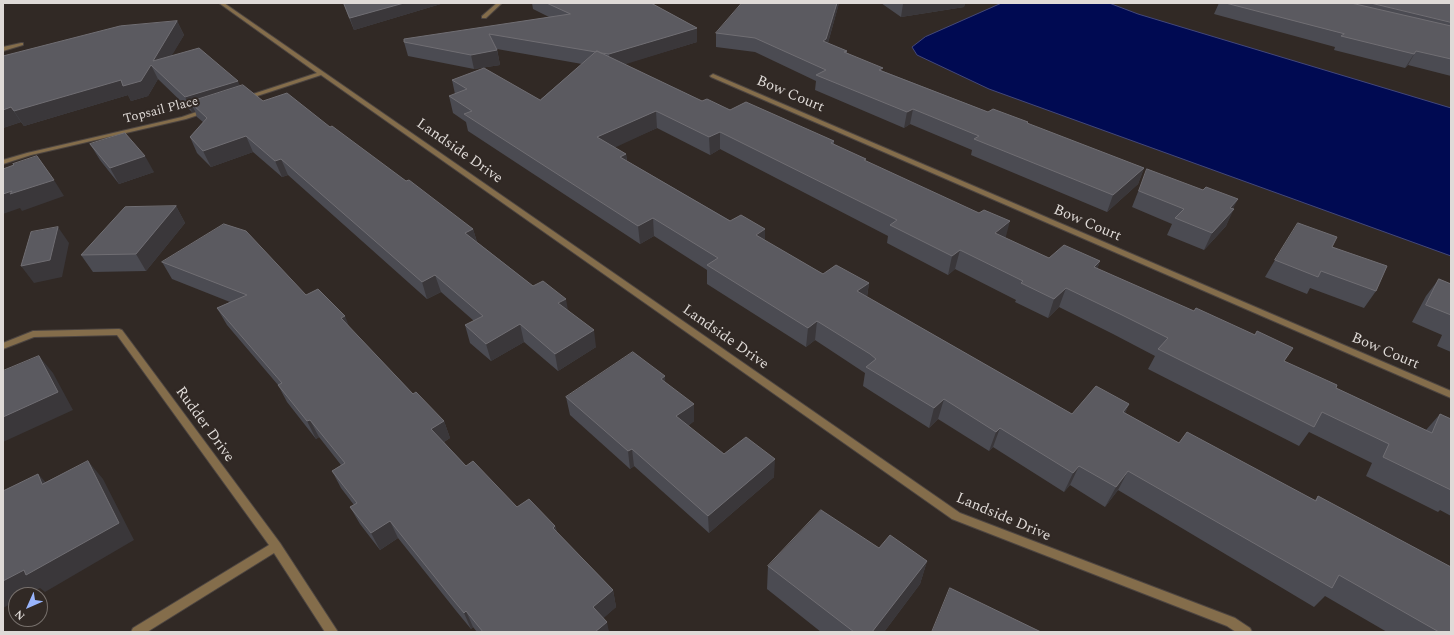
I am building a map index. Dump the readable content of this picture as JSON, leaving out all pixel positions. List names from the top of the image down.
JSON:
{
  "streets": {
    "street": [
      "Bow Court",
      "Topsail Place",
      "Landside Drive",
      "Rudder Drive"
    ]
  },
  "north": "bottom left"
}
